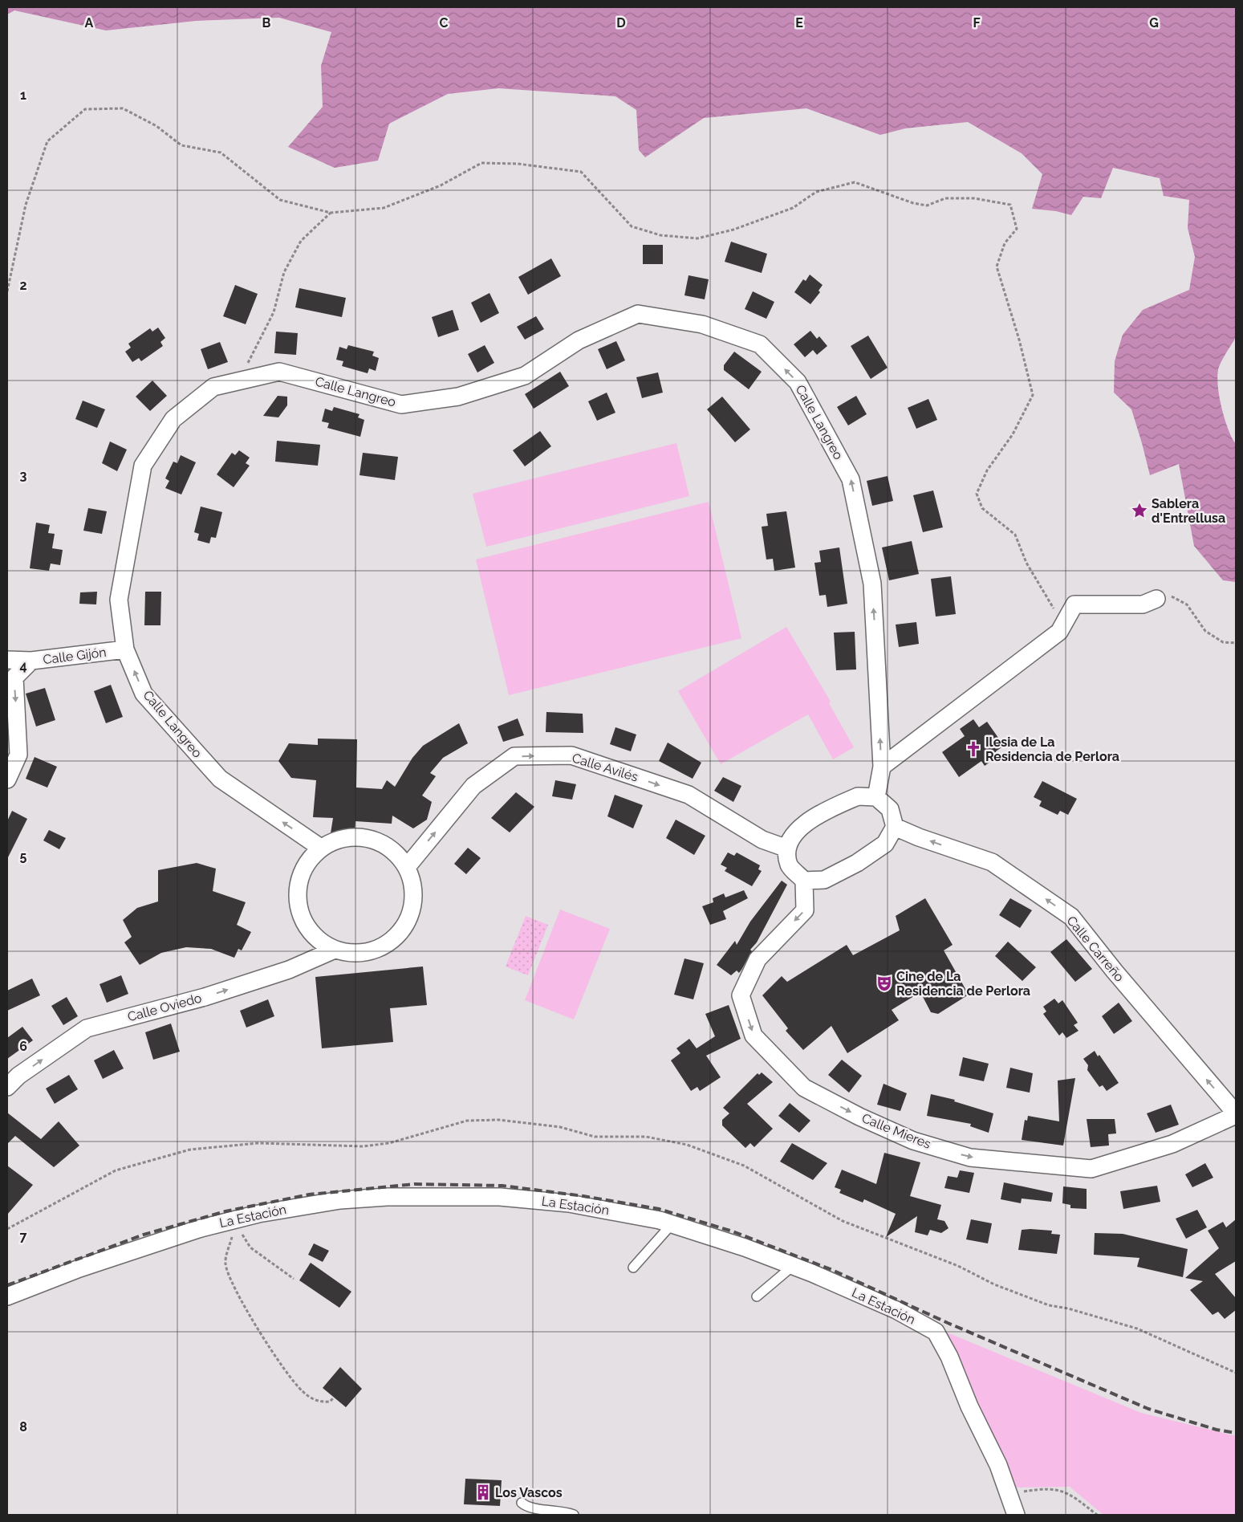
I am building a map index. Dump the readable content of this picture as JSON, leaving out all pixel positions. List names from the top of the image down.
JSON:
{
  "streets": {
    "street": [
      "Calle Langreo",
      "Calle Gijón",
      "Calle Avilés",
      "Calle Carreño",
      "Calle Oviedo",
      "Calle Mieres",
      "La Estación"
    ]
  },
  "crossings": [
    ["Calle Langreo", "Calle Gijón"],
    ["Calle Langreo", "Calle Avilés"],
    ["Calle Langreo", "Calle Oviedo"],
    ["Calle Avilés", "Calle Oviedo"],
    ["Calle Carreño", "Calle Mieres"]
  ],
  "one_way": [
    "Calle Gijón",
    "Calle Avilés",
    "Calle Carreño",
    "Calle Oviedo"
  ],
  "places": {
    "place": ["Sablera d'Entrellusa"],
    "church": ["Ilesia de La Residencia de Perlora"],
    "theatre": ["Cine de La Residencia de Perlora"],
    "building": ["Los Vascos"]
  },
  "grid": {
    "columns": [
      "A",
      "B",
      "C",
      "D",
      "E",
      "F",
      "G"
    ],
    "rows": [
      "1",
      "2",
      "3",
      "4",
      "5",
      "6",
      "7",
      "8"
    ]
  }
}
